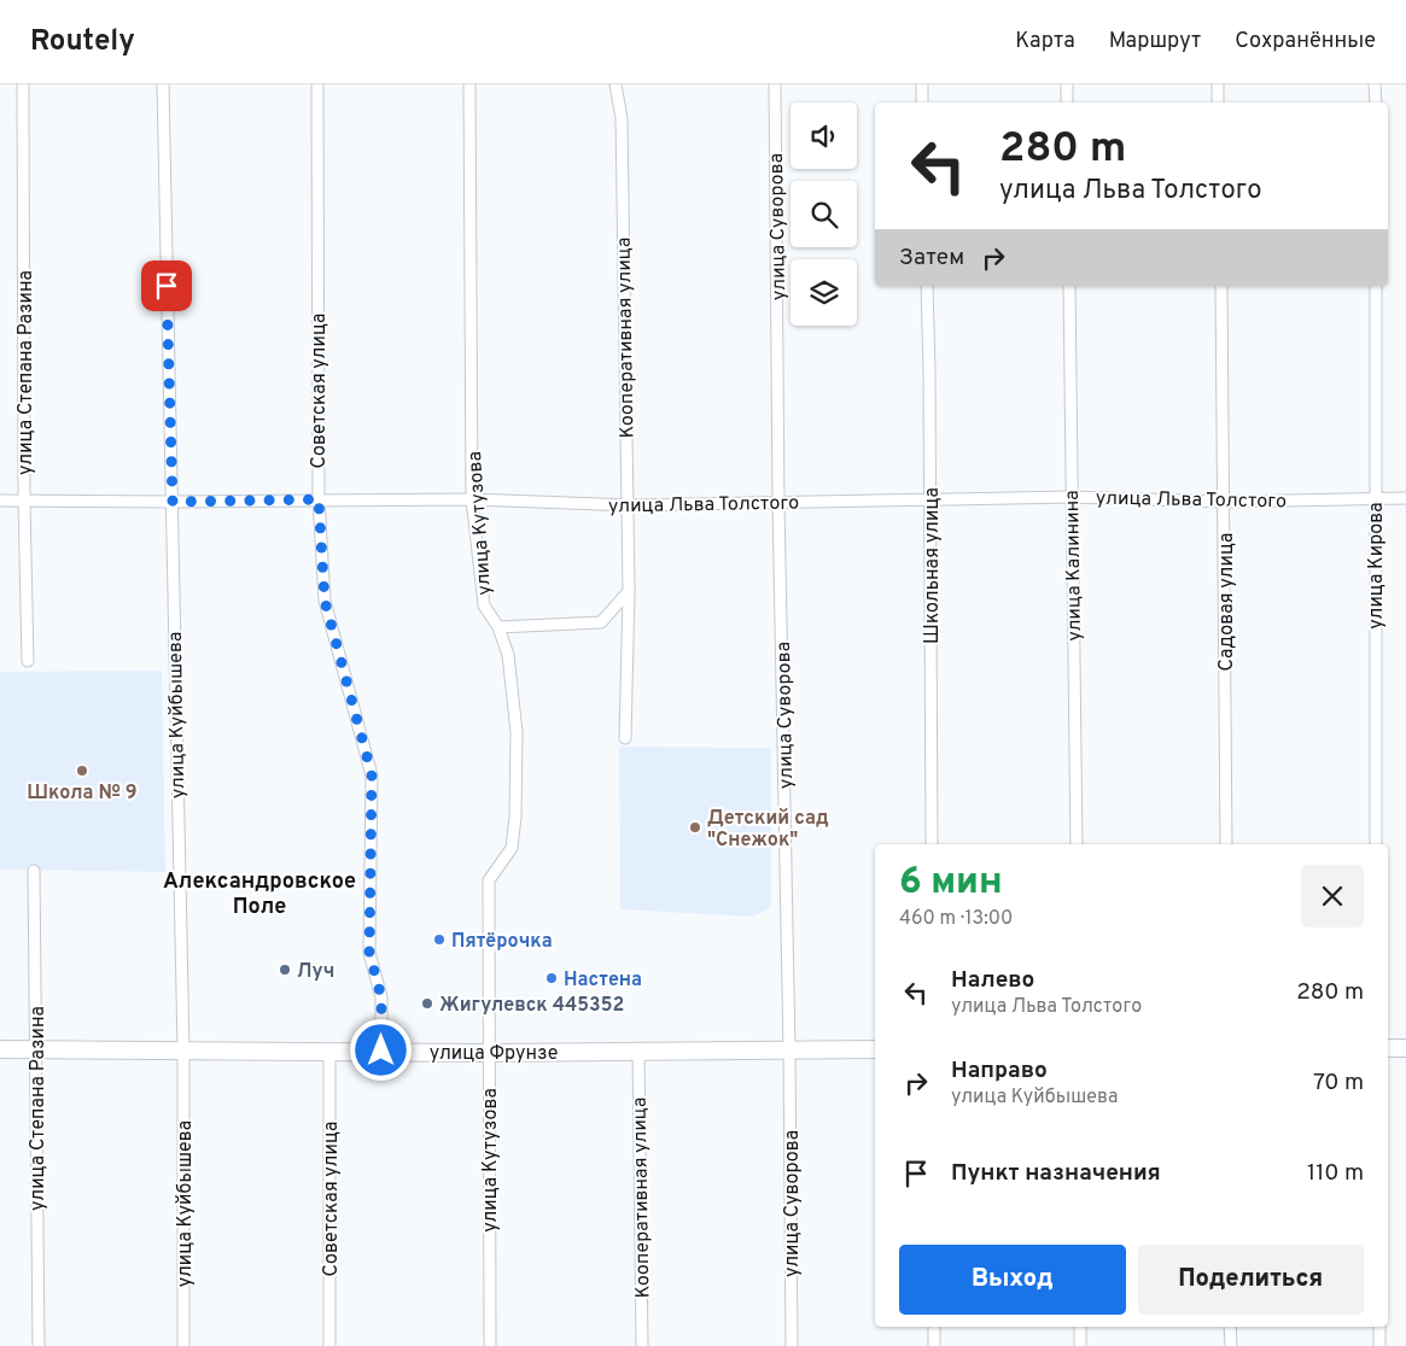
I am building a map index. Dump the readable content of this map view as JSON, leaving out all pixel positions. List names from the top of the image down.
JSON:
{
  "streets": {
    "street": [
      "улица Суворова",
      "Кооперативная улица",
      "улица Степана Разина",
      "Советская улица",
      "улица Льва Толстого",
      "улица Кутузова",
      "Школьная улица",
      "улица Калинина",
      "улица Кирова",
      "Садовая улица",
      "улица Куйбышева",
      "улица Фрунзе"
    ]
  },
  "crossings": [
    ["улица Суворова", "улица Льва Толстого"],
    ["улица Суворова", "улица Фрунзе"],
    ["Кооперативная улица", "улица Льва Толстого"],
    ["Кооперативная улица", "улица Фрунзе"],
    ["улица Степана Разина", "улица Льва Толстого"],
    ["улица Степана Разина", "улица Фрунзе"],
    ["Советская улица", "улица Льва Толстого"],
    ["Советская улица", "улица Фрунзе"],
    ["улица Льва Толстого", "улица Кутузова"],
    ["улица Льва Толстого", "Школьная улица"],
    ["улица Льва Толстого", "улица Калинина"],
    ["улица Льва Толстого", "улица Кирова"],
    ["улица Льва Толстого", "Садовая улица"],
    ["улица Льва Толстого", "улица Куйбышева"],
    ["улица Кутузова", "улица Фрунзе"],
    ["улица Куйбышева", "улица Фрунзе"]
  ],
  "districts": ["Александровское Поле"],
  "places": [
    "Школа № 9",
    "Детский сад \"Снежок\"",
    "Пятёрочка",
    "Луч",
    "Настена",
    "Жигулевск 445352"
  ],
  "page": {
    "header": "Routely",
    "nav": ["Карта", "Маршрут", "Сохранённые"],
    "turn": ["280 m", "улица Льва Толстого"],
    "then": "Затем",
    "heading": ["6 мин", "460 m · 13:00"],
    "list": [
      {
        "name": "Налево",
        "note": "улица Льва Толстого",
        "value": "280 m"
      },
      {
        "name": "Направо",
        "note": "улица Куйбышева",
        "value": "70 m"
      },
      {
        "name": "Пункт назначения",
        "value": "110 m"
      }
    ],
    "buttons": ["Выход", "Поделиться"]
  }
}
